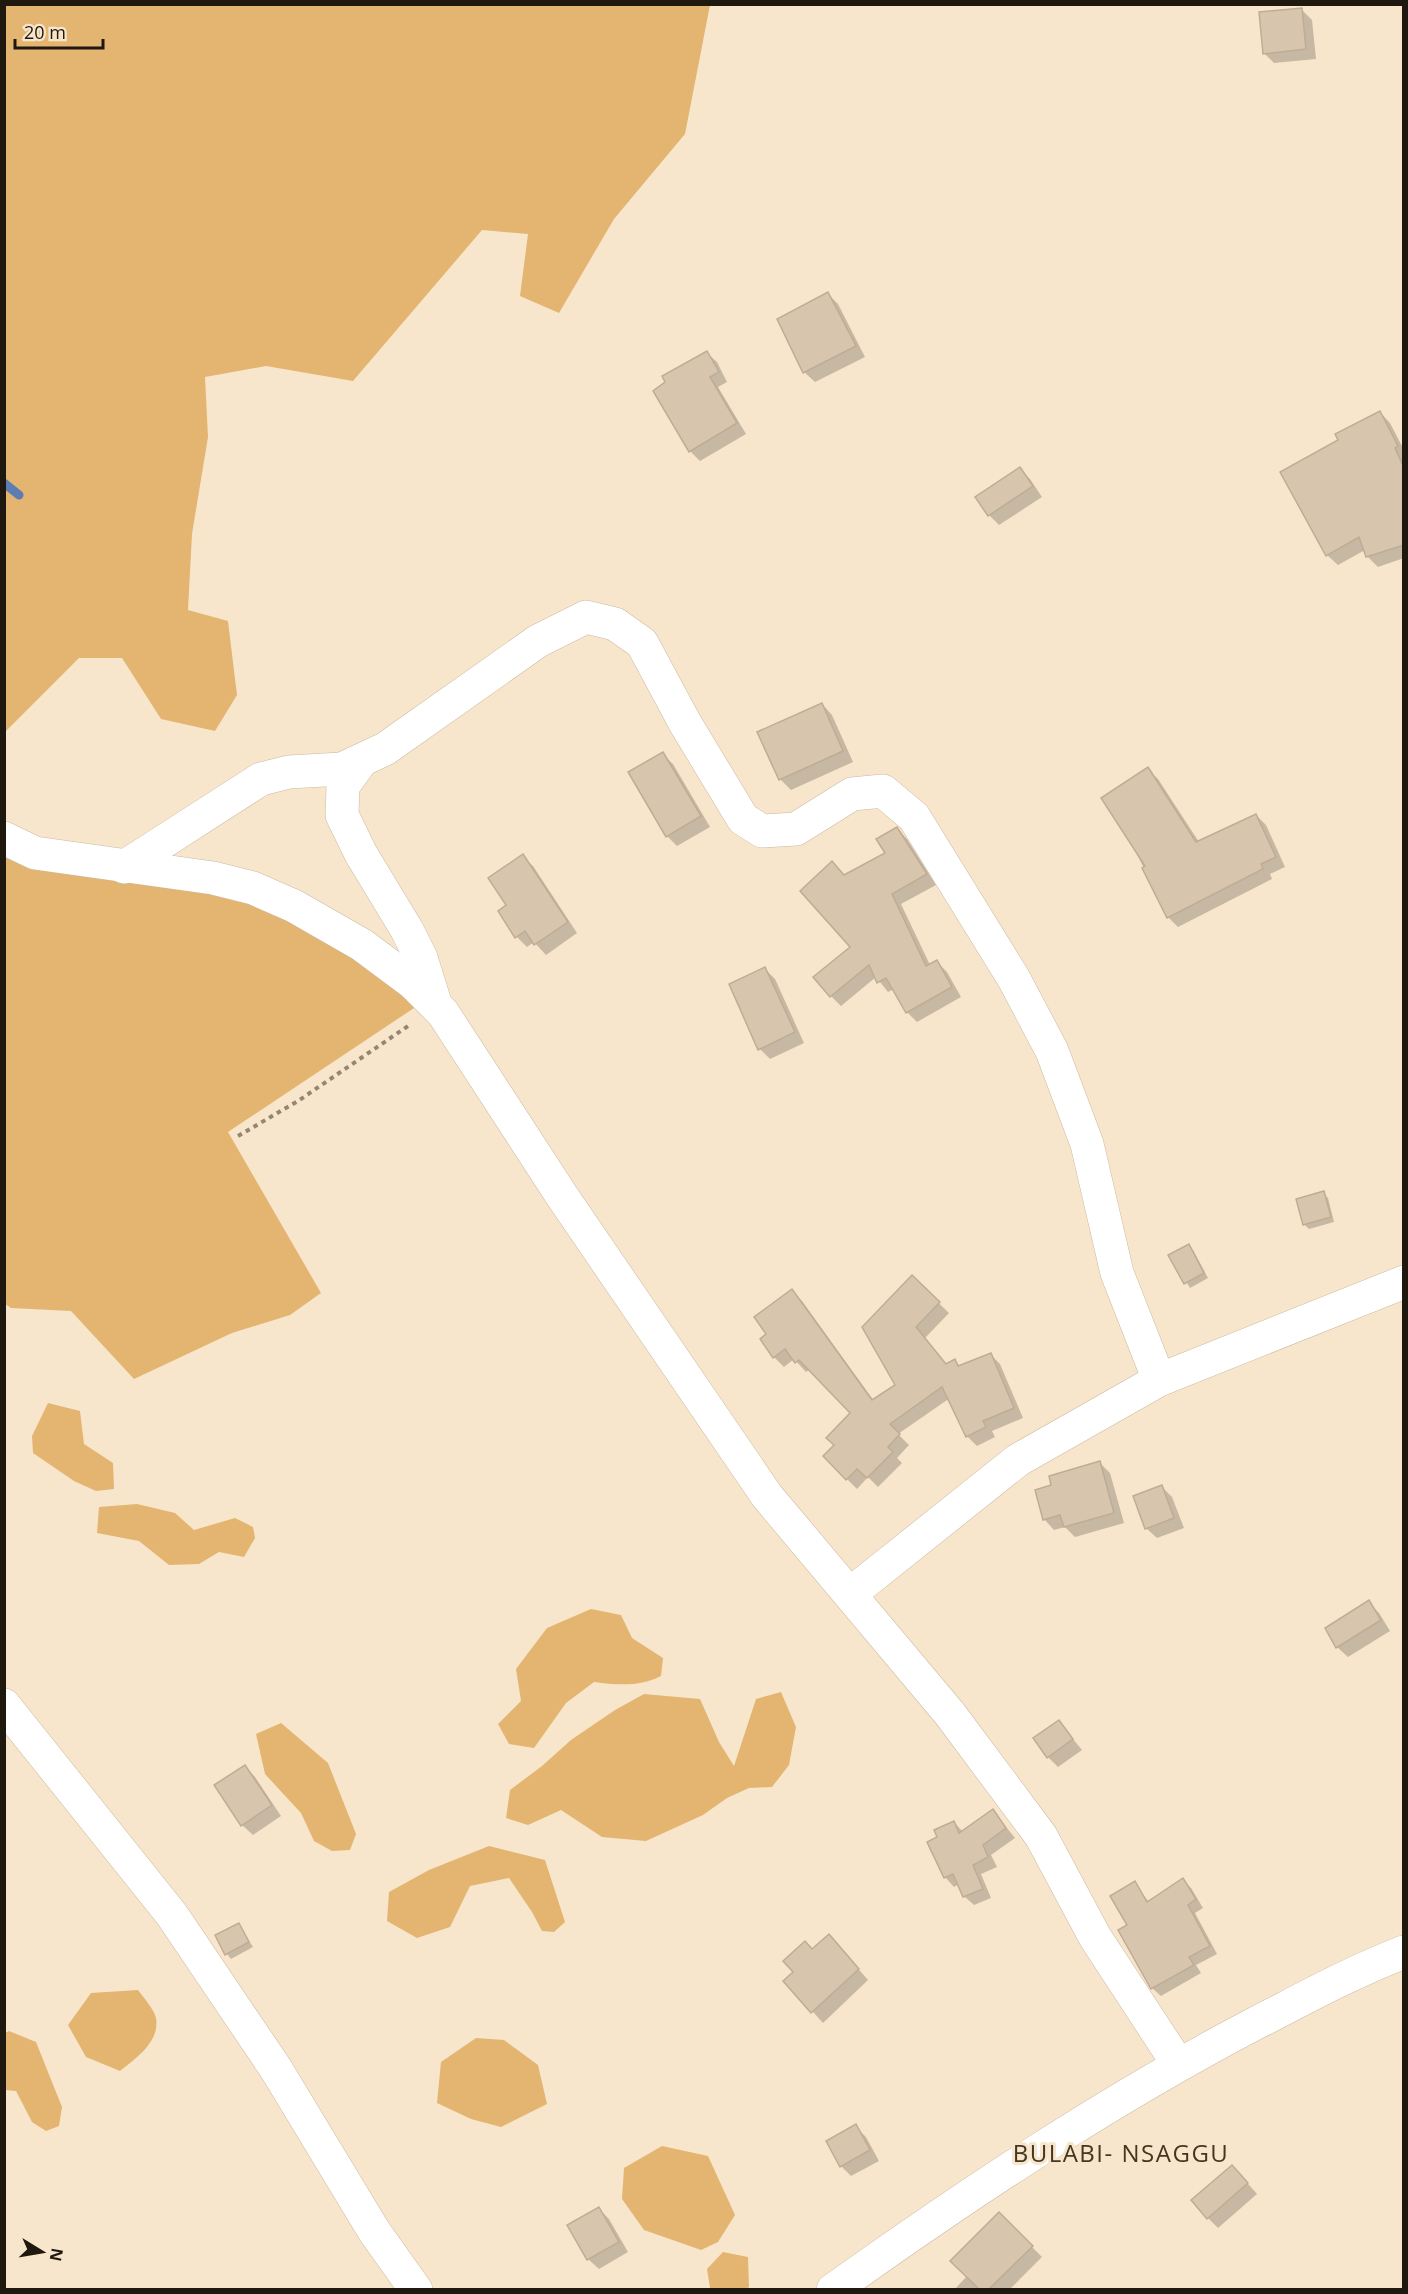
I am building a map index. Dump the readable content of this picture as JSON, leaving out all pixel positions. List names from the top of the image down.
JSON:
{
  "districts": ["BULABI- NSAGGU"],
  "scale_bar": "20 m",
  "north": "right"
}
